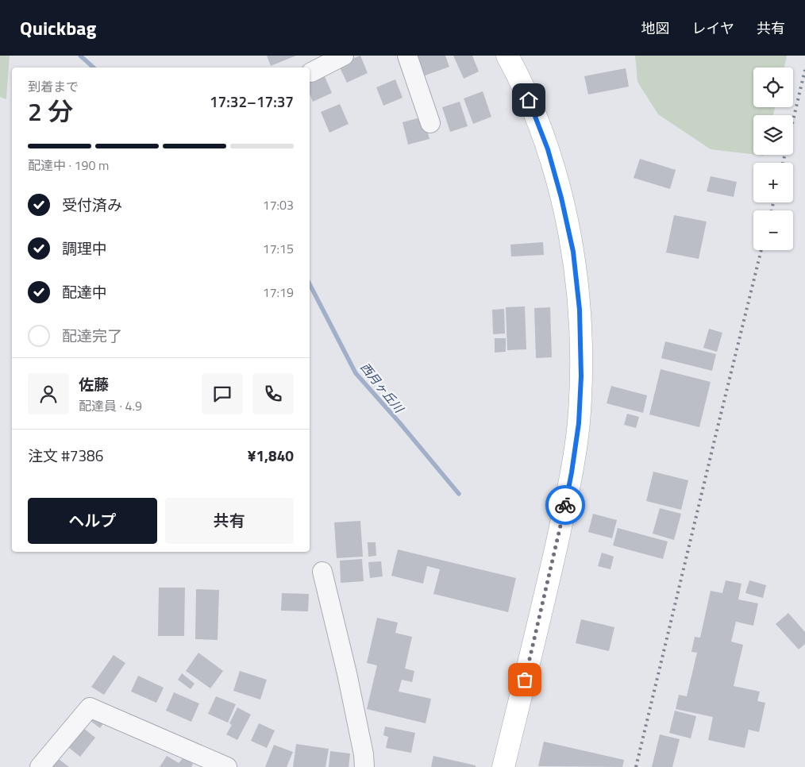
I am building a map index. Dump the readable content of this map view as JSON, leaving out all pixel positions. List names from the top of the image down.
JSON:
{
  "water": ["西月ヶ丘川"],
  "page": {
    "header": "Quickbag",
    "nav": ["地図", "レイヤ", "共有"],
    "map_buttons": ["+", "−"],
    "heading": ["2 分", "到着まで", "17:32–17:37"],
    "panel": [
      "佐藤",
      "配達員 · 4.9",
      "注文 #7386",
      "¥1,840"
    ],
    "bar": "配達中 · 190 m",
    "list": [
      ["受付済み", "17:03"],
      ["調理中", "17:15"],
      ["配達中", "17:19"],
      "配達完了"
    ],
    "buttons": ["ヘルプ", "共有"]
  }
}
